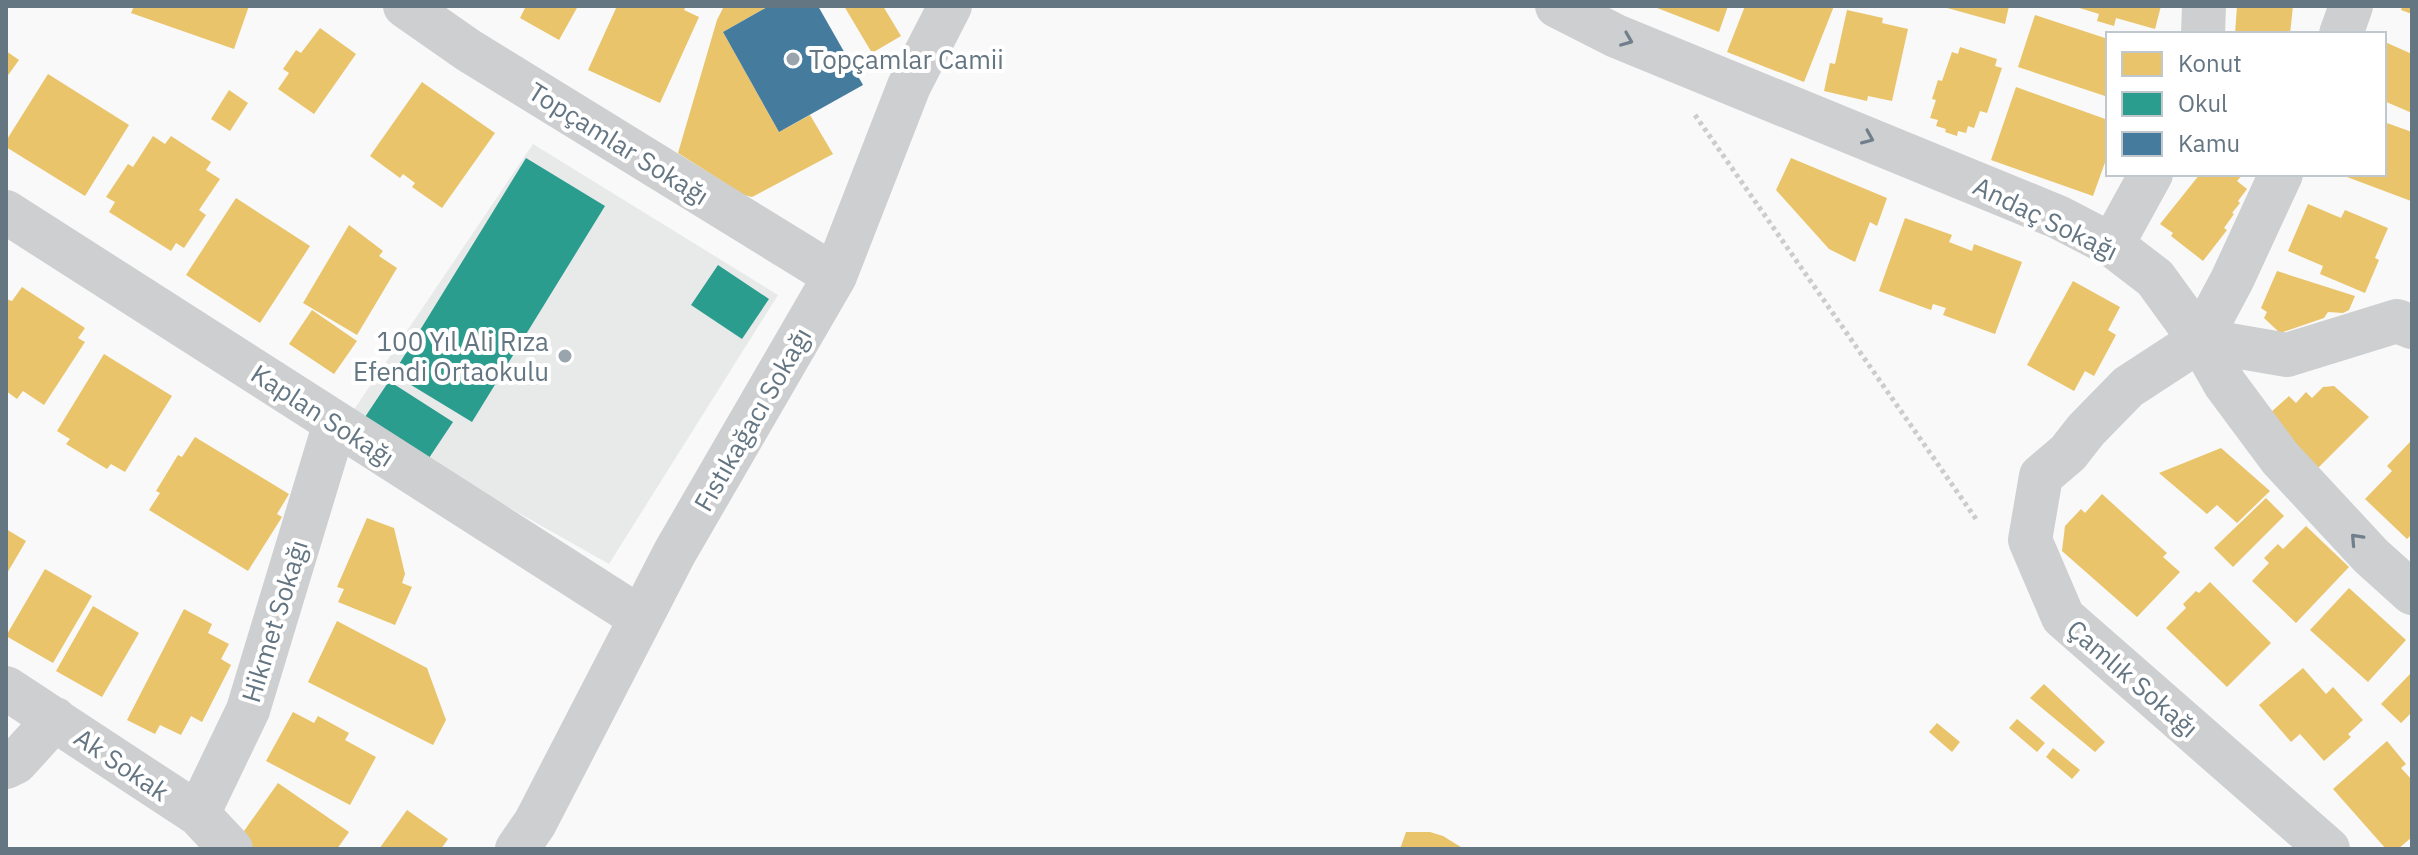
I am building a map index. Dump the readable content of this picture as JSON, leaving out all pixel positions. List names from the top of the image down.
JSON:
{
  "streets": {
    "street": [
      "Topçamlar Sokağı",
      "Andaç Sokağı",
      "Kaplan Sokağı",
      "Fıstıkağacı Sokağı",
      "Hikmet Sokağı",
      "Çamlık Sokağı",
      "Ak Sokak"
    ]
  },
  "crossings": [
    ["Topçamlar Sokağı", "Fıstıkağacı Sokağı"],
    ["Andaç Sokağı", "Çamlık Sokağı"],
    ["Kaplan Sokağı", "Fıstıkağacı Sokağı"],
    ["Kaplan Sokağı", "Hikmet Sokağı"],
    ["Hikmet Sokağı", "Ak Sokak"]
  ],
  "places": ["Topçamlar Camii", "100 Yıl Ali Rıza Efendi Ortaokulu"],
  "legend": ["Konut", "Okul", "Kamu"]
}
